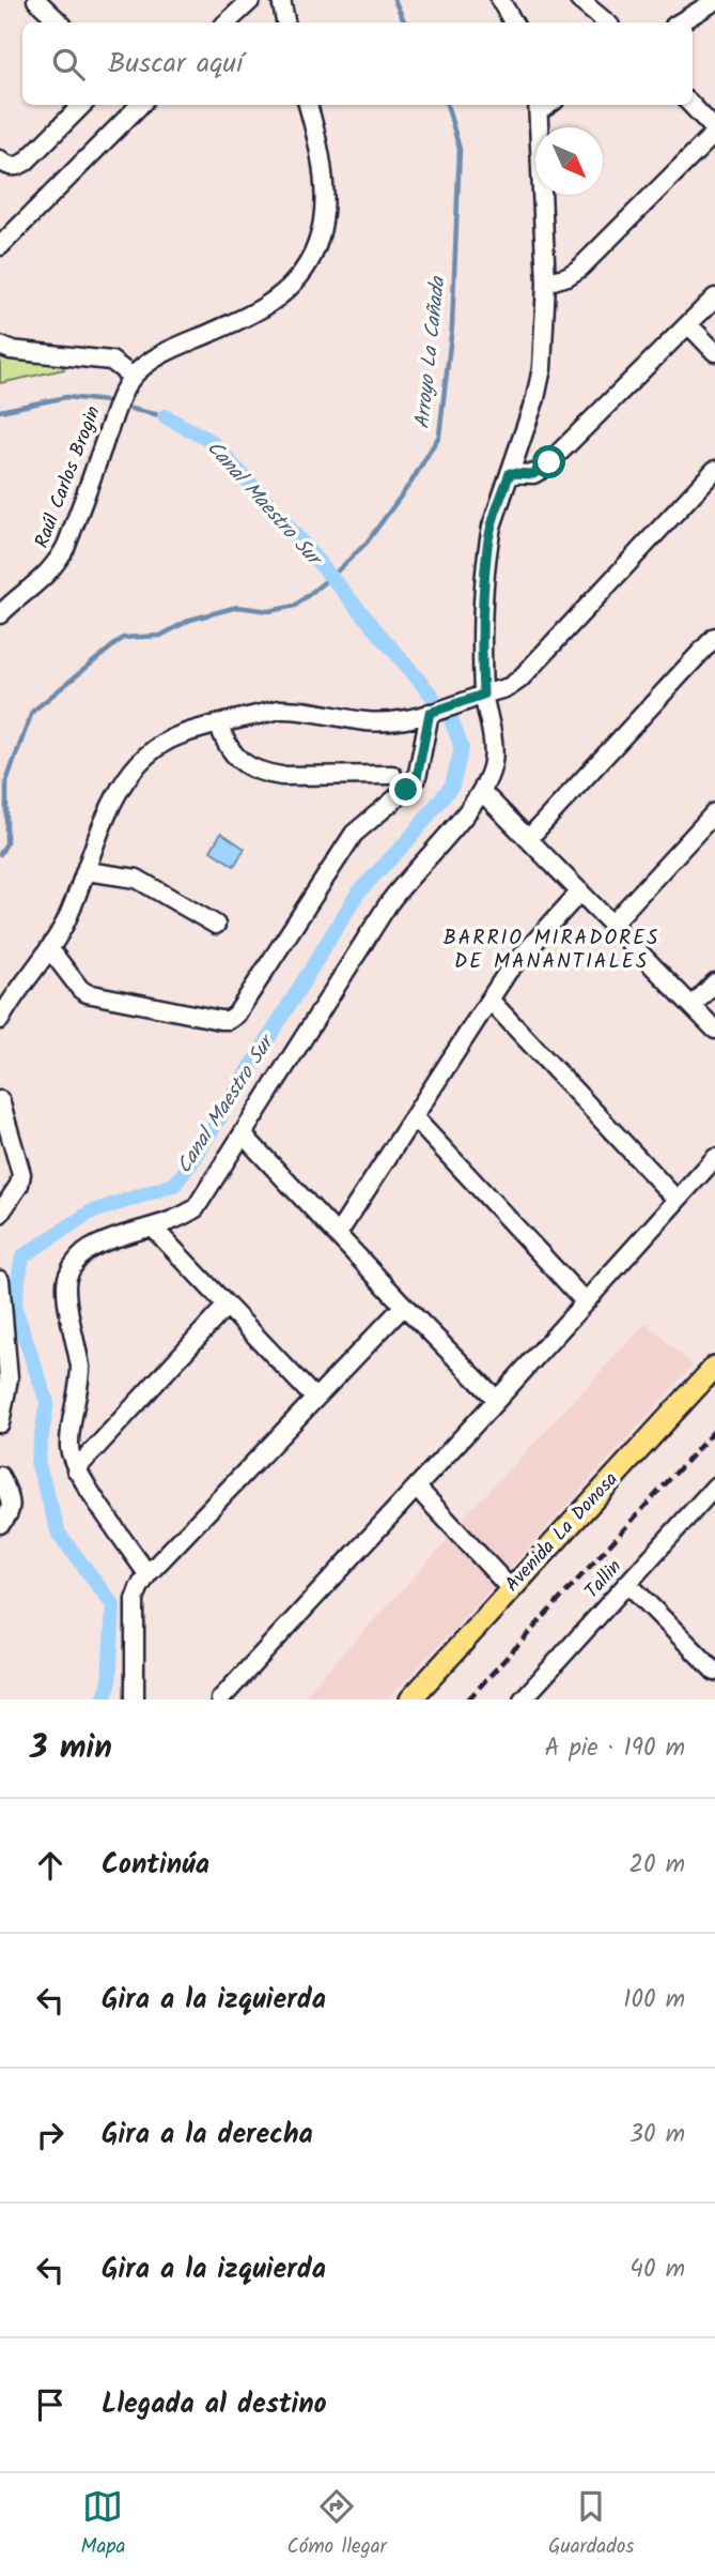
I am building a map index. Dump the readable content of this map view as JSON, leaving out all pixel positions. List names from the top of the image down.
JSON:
{
  "streets": {
    "main road": ["Avenida La Donosa"],
    "street": ["Raúl Carlos Brogin", "Tallin"]
  },
  "districts": ["BARRIO MIRADORES DE MANANTIALES"],
  "water": ["Arroyo La Cañada", "Canal Maestro Sur"],
  "north": "bottom right",
  "page": {
    "search": "Buscar aquí",
    "heading": ["3 min", "A pie · 190 m"],
    "list": [
      ["Continúa", "20 m"],
      ["Gira a la izquierda", "100 m"],
      ["Gira a la derecha", "30 m"],
      ["Gira a la izquierda", "40 m"],
      "Llegada al destino"
    ],
    "nav": ["Mapa", "Cómo llegar", "Guardados"]
  }
}
